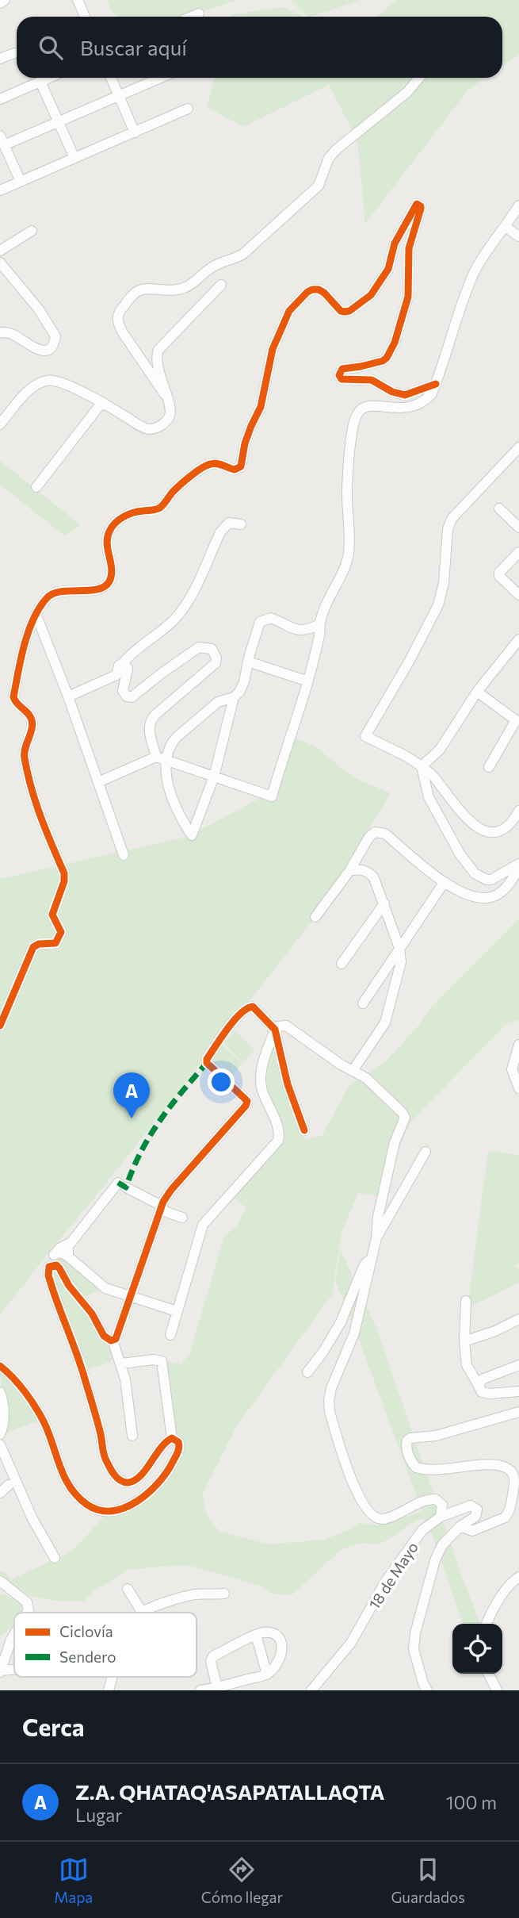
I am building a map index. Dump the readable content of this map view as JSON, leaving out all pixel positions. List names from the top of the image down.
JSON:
{
  "streets": {
    "street": ["18 de Mayo"]
  },
  "legend": ["Ciclovía", "Sendero"],
  "page": {
    "search": "Buscar aquí",
    "pins": "A",
    "heading": "Cerca",
    "list": [
      {
        "mark": "A",
        "name": "Z.A. QHATAQ'ASAPATALLAQTA",
        "note": "Lugar",
        "value": "100 m"
      }
    ],
    "nav": ["Mapa", "Cómo llegar", "Guardados"]
  }
}
